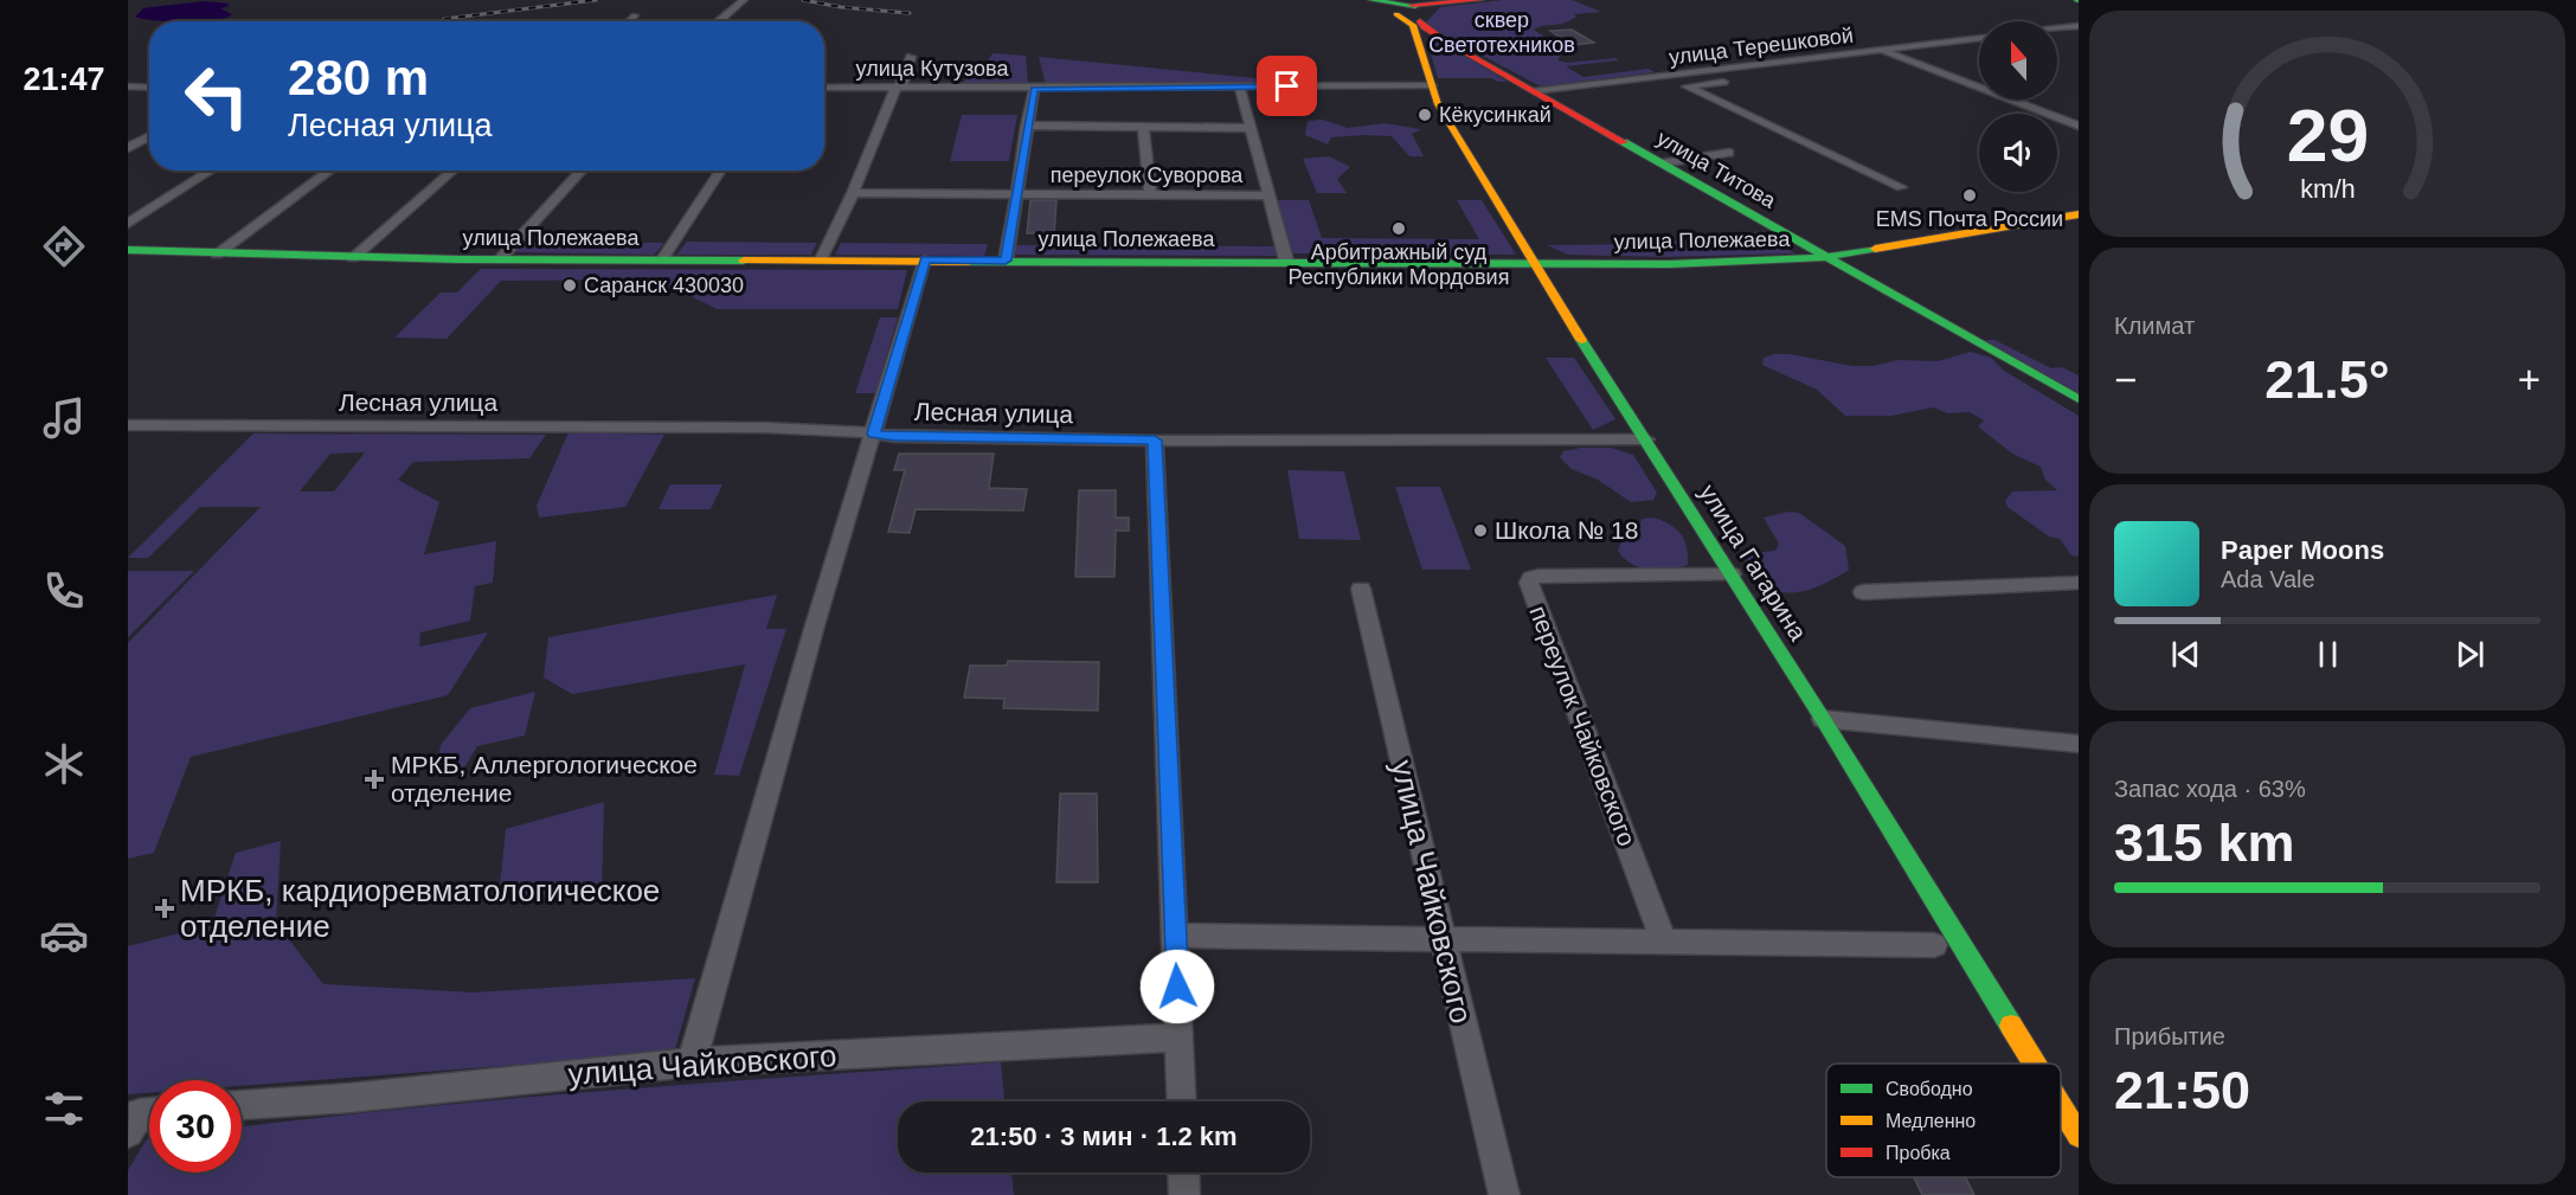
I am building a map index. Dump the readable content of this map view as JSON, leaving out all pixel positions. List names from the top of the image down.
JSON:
{
  "streets": {
    "main road": ["улица Титова", "улица Полежаева", "улица Гагарина"],
    "street": [
      "улица Терешковой",
      "улица Кутузова",
      "переулок Суворова",
      "Лесная улица",
      "переулок Чайковского",
      "улица Чайковского"
    ]
  },
  "crossings": [
    ["улица Терешковой", "улица Титова"],
    ["улица Кутузова", "улица Гагарина"],
    ["улица Титова", "улица Полежаева"],
    ["улица Титова", "улица Гагарина"],
    ["улица Полежаева", "улица Гагарина"],
    ["Лесная улица", "улица Гагарина"],
    ["улица Гагарина", "переулок Чайковского"]
  ],
  "parks": ["сквер Светотехников"],
  "places": {
    "other": [
      "Кёкусинкай",
      "EMS Почта России",
      "Арбитражный суд Республики Мордовия",
      "Саранск 430030",
      "Школа № 18"
    ],
    "health": ["МРКБ, Аллергологическое отделение", "МРКБ, кардиоревматологическое отделение"]
  },
  "legend": ["Свободно", "Медленно", "Пробка"],
  "north": "top",
  "page": {
    "tabs": "21:47",
    "turn": ["280 m", "Лесная улица"],
    "tile": [
      "Климат",
      ["Запас хода · 63%", "315 km"],
      ["Прибытие", "21:50"]
    ],
    "heat": ["−", "21.5°", "+"],
    "song": ["Paper Moons", "Ada Vale"],
    "limit": "30",
    "trip": "21:50 · 3 мин · 1.2 km",
    "gauge": ["29", "km/h"]
  }
}
